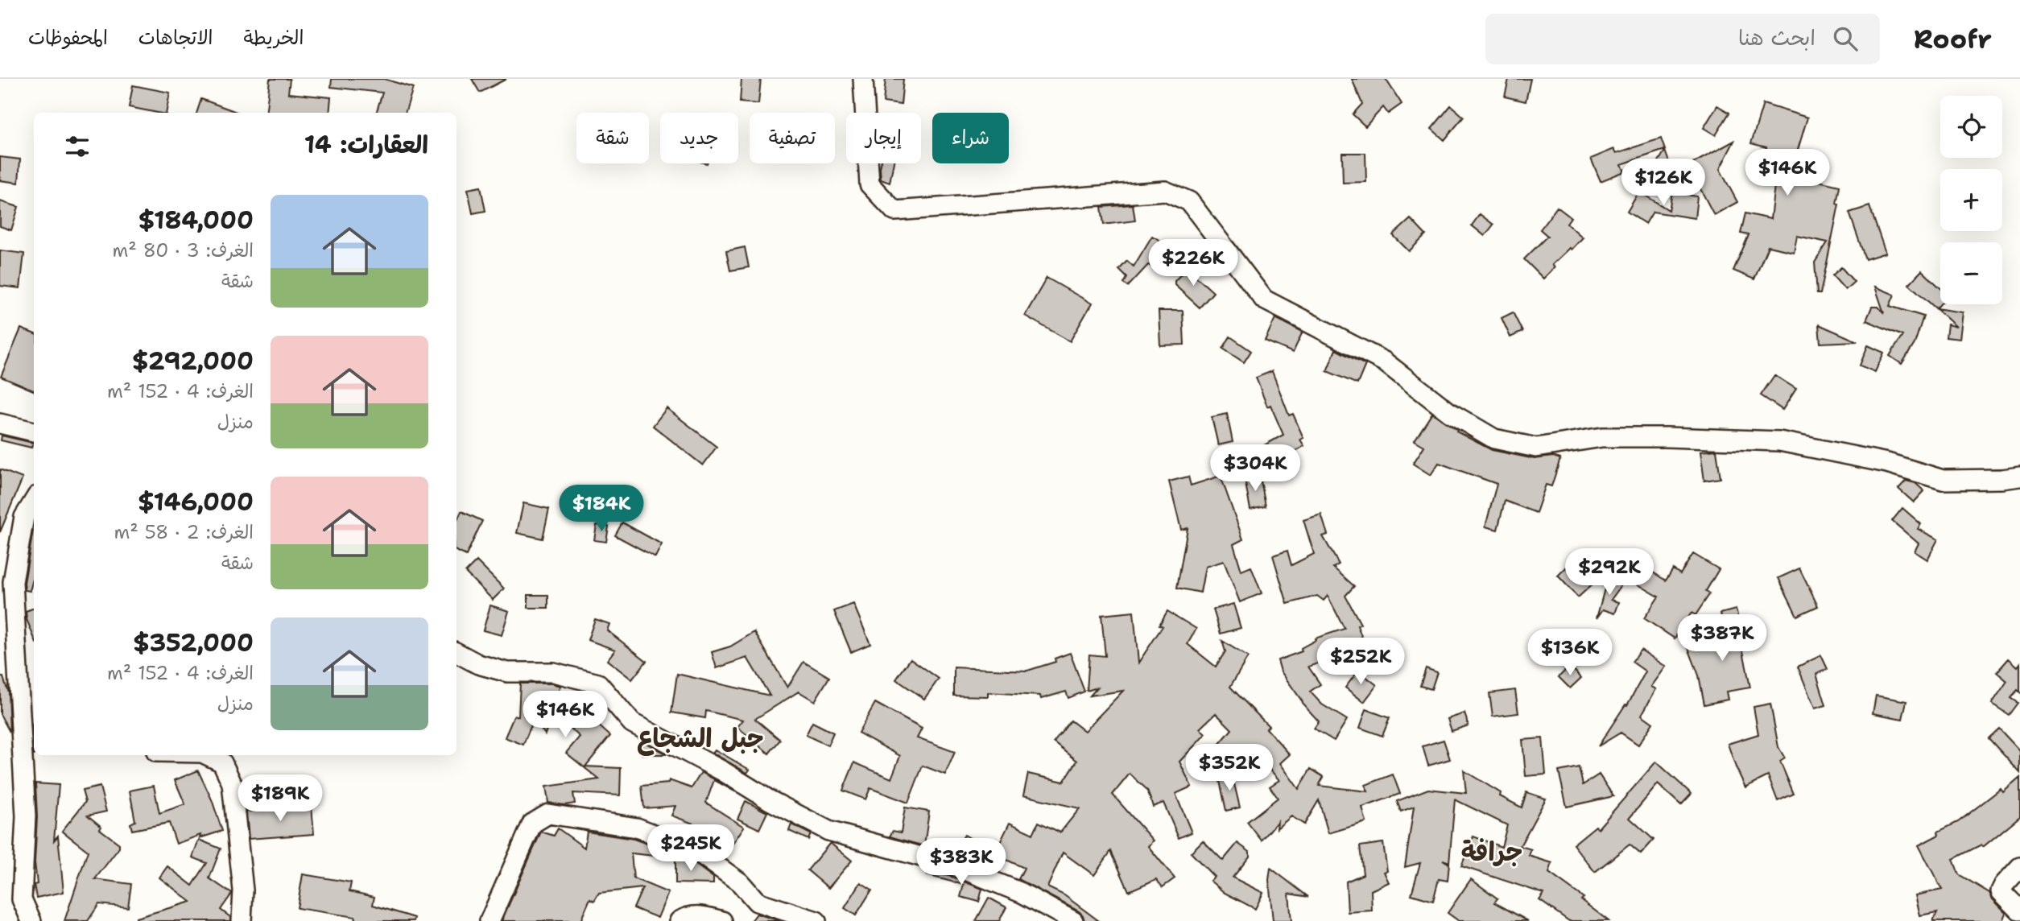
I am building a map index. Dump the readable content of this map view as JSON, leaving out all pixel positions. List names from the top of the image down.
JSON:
{
  "districts": ["جبل الشجاع", "جرافة"],
  "page": {
    "header": "Roofr",
    "search": "ابحث هنا",
    "nav": ["الخريطة", "الاتجاهات", "المحفوظات"],
    "map_buttons": ["+", "−"],
    "chip": [
      "شراء",
      "إيجار",
      "تصفية",
      "جديد",
      "شقة"
    ],
    "heading": "العقارات: 14",
    "price": [
      "$146K",
      "$126K",
      "$226K",
      "$304K",
      "$184K",
      "$292K",
      "$387K",
      "$136K",
      "$252K",
      "$146K",
      "$352K",
      "$189K",
      "$245K",
      "$383K"
    ],
    "list": [
      {
        "name": "$184,000",
        "note": "الغرف: 3 · 80 m² · شقة"
      },
      {
        "name": "$292,000",
        "note": "الغرف: 4 · 152 m² · منزل"
      },
      {
        "name": "$146,000",
        "note": "الغرف: 2 · 58 m² · شقة"
      },
      {
        "name": "$352,000",
        "note": "الغرف: 4 · 152 m² · منزل"
      }
    ]
  }
}
